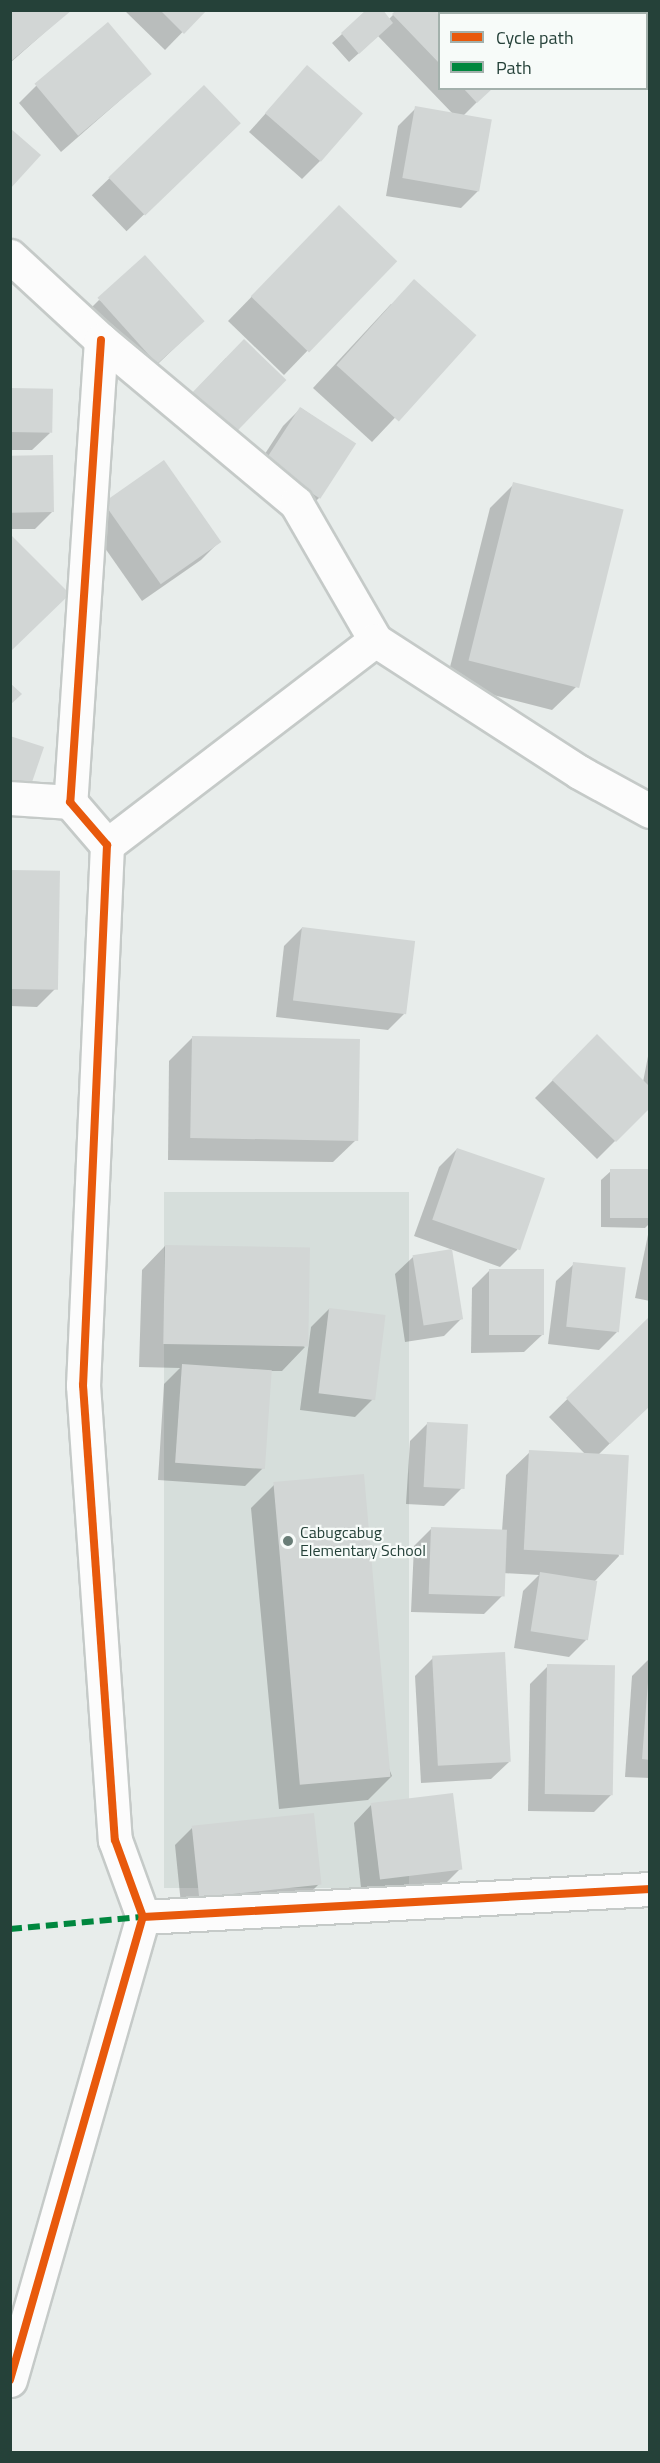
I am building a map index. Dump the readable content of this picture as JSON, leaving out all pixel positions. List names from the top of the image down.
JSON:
{
  "places": ["Cabugcabug Elementary School"],
  "legend": ["Cycle path", "Path"]
}
